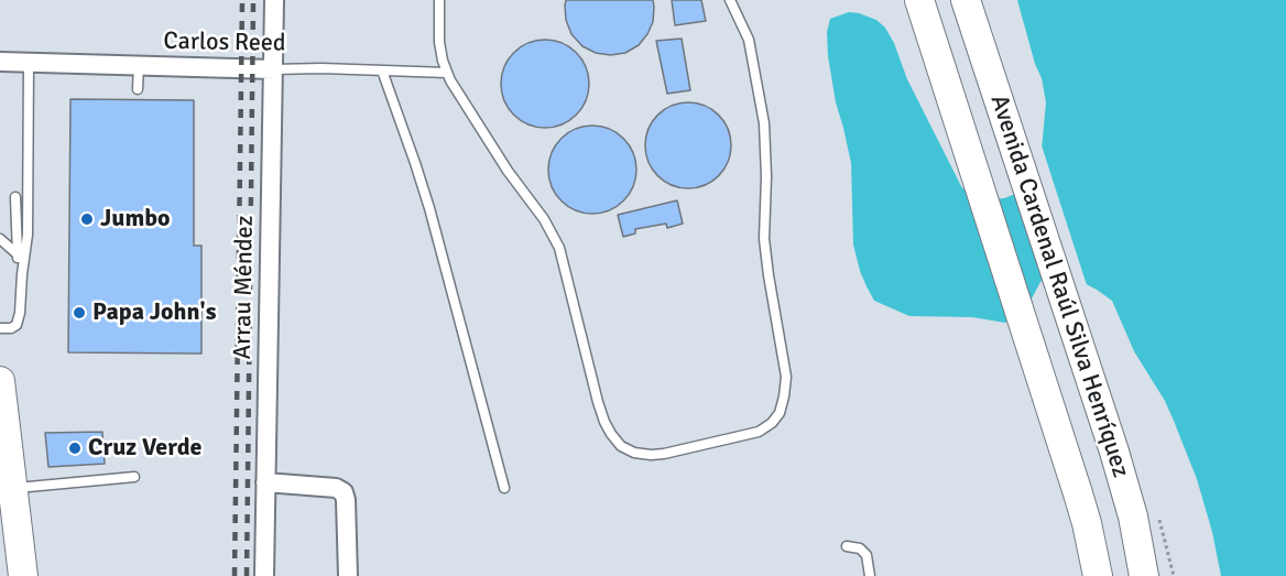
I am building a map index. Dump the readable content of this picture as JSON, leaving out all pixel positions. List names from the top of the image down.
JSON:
{
  "streets": {
    "main road": ["Avenida Cardenal Raúl Silva Henríquez"],
    "street": ["Carlos Reed", "Arrau Méndez"]
  },
  "crossings": [
    ["Carlos Reed", "Arrau Méndez"]
  ],
  "places": ["Jumbo", "Papa John's", "Cruz Verde"]
}
